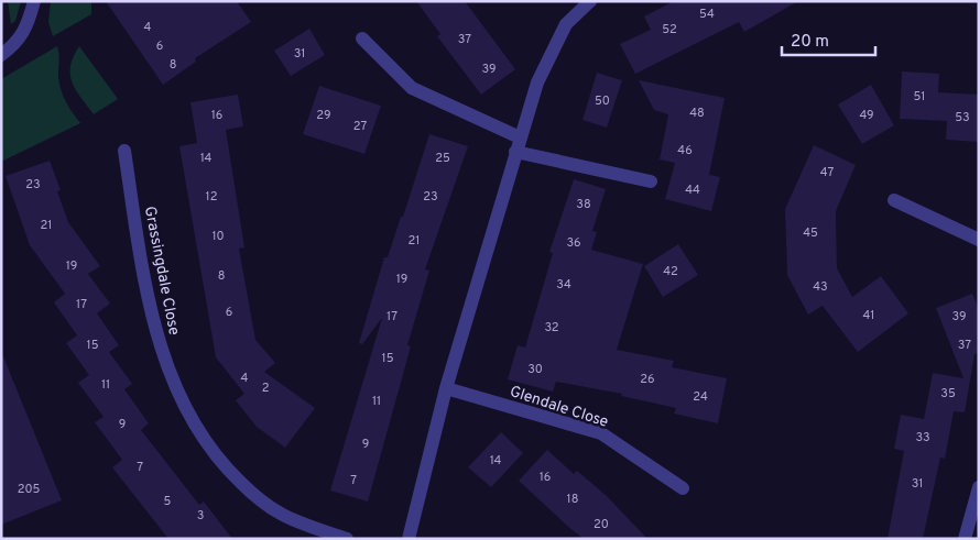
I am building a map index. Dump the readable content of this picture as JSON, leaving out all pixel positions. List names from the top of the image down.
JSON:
{
  "streets": {
    "street": ["Grassingdale Close", "Glendale Close"]
  },
  "house_numbers": [
    "54",
    "4",
    "52",
    "37",
    "6",
    "31",
    "8",
    "39",
    "51",
    "50",
    "48",
    "16",
    "29",
    "49",
    "53",
    "27",
    "46",
    "14",
    "25",
    "47",
    "23",
    "44",
    "12",
    "23",
    "38",
    "21",
    "45",
    "10",
    "21",
    "36",
    "19",
    "42",
    "8",
    "19",
    "34",
    "43",
    "17",
    "6",
    "41",
    "17",
    "39",
    "32",
    "15",
    "37",
    "15",
    "30",
    "4",
    "26",
    "11",
    "2",
    "35",
    "24",
    "11",
    "9",
    "33",
    "9",
    "14",
    "7",
    "16",
    "7",
    "31",
    "205",
    "18",
    "5",
    "3",
    "20"
  ],
  "scale_bar": "20 m"
}
